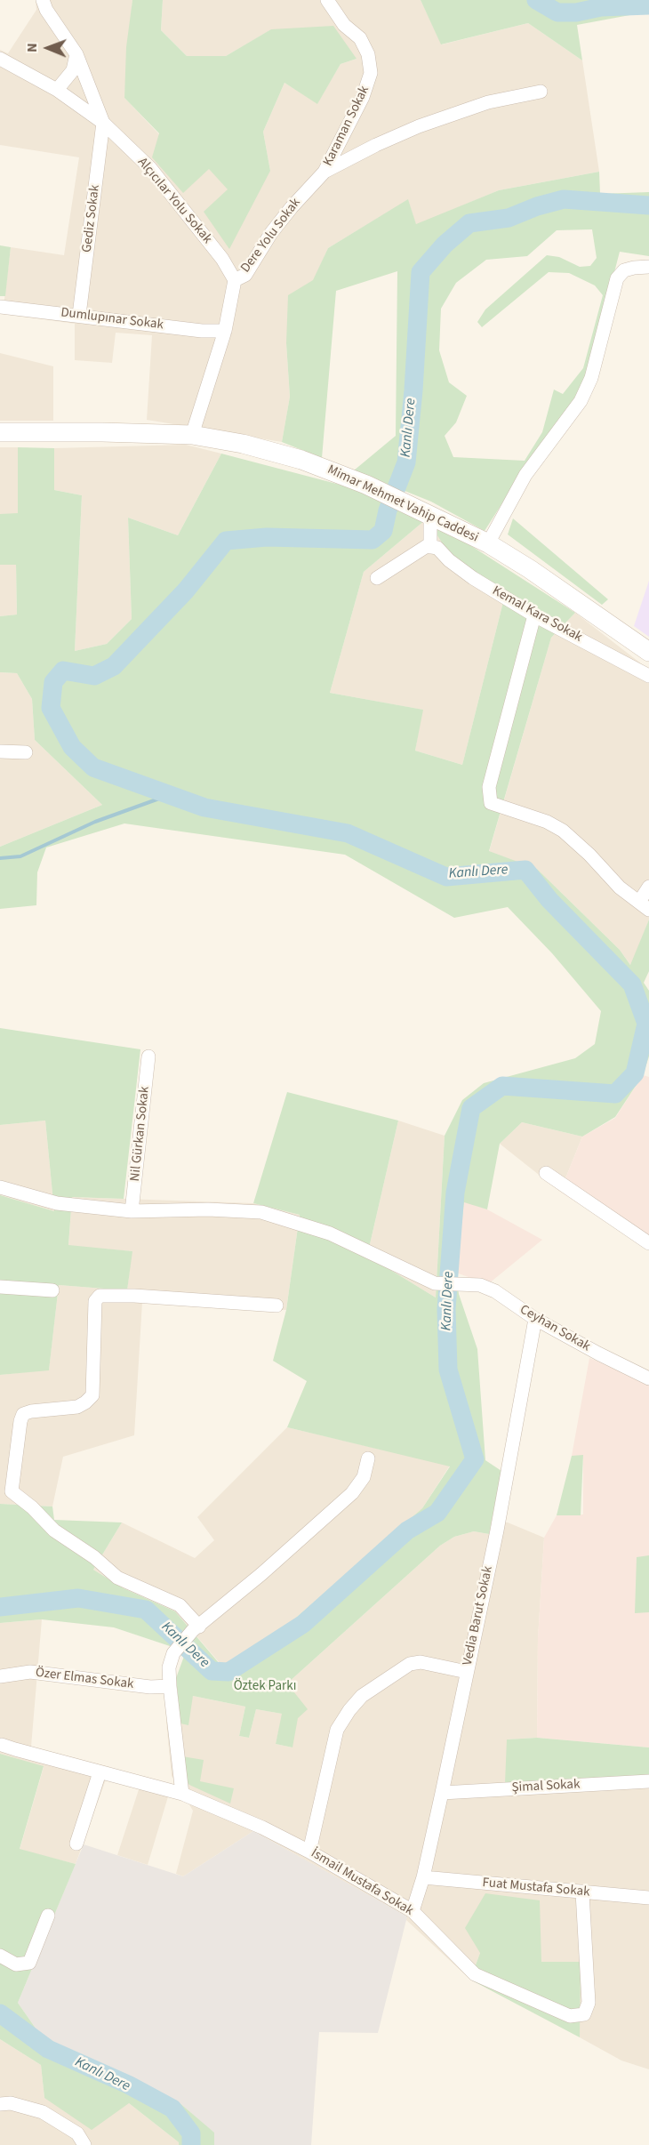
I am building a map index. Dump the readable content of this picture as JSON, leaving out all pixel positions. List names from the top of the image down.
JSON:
{
  "streets": {
    "main road": ["Mimar Mehmet Vahip Caddesi"],
    "street": [
      "Karaman Sokak",
      "Alçıcılar Yolu Sokak",
      "Gediz Sokak",
      "Dere Yolu Sokak",
      "Dumlupınar Sokak",
      "Kemal Kara Sokak",
      "Nil Gürkan Sokak",
      "Ceyhan Sokak",
      "Vedia Barut Sokak",
      "Özer Elmas Sokak",
      "Şimal Sokak",
      "İsmail Mustafa Sokak",
      "Fuat Mustafa Sokak"
    ]
  },
  "crossings": [
    ["Karaman Sokak", "Dere Yolu Sokak"],
    ["Alçıcılar Yolu Sokak", "Gediz Sokak"],
    ["Alçıcılar Yolu Sokak", "Dere Yolu Sokak"],
    ["Gediz Sokak", "Dumlupınar Sokak"],
    ["Dere Yolu Sokak", "Dumlupınar Sokak"],
    ["Dere Yolu Sokak", "Mimar Mehmet Vahip Caddesi"],
    ["Nil Gürkan Sokak", "Ceyhan Sokak"],
    ["Ceyhan Sokak", "Vedia Barut Sokak"],
    ["Vedia Barut Sokak", "Şimal Sokak"],
    ["Vedia Barut Sokak", "İsmail Mustafa Sokak"],
    ["Vedia Barut Sokak", "Fuat Mustafa Sokak"],
    ["İsmail Mustafa Sokak", "Fuat Mustafa Sokak"]
  ],
  "water": ["Kanlı Dere"],
  "parks": ["Öztek Parkı"],
  "north": "left"
}
